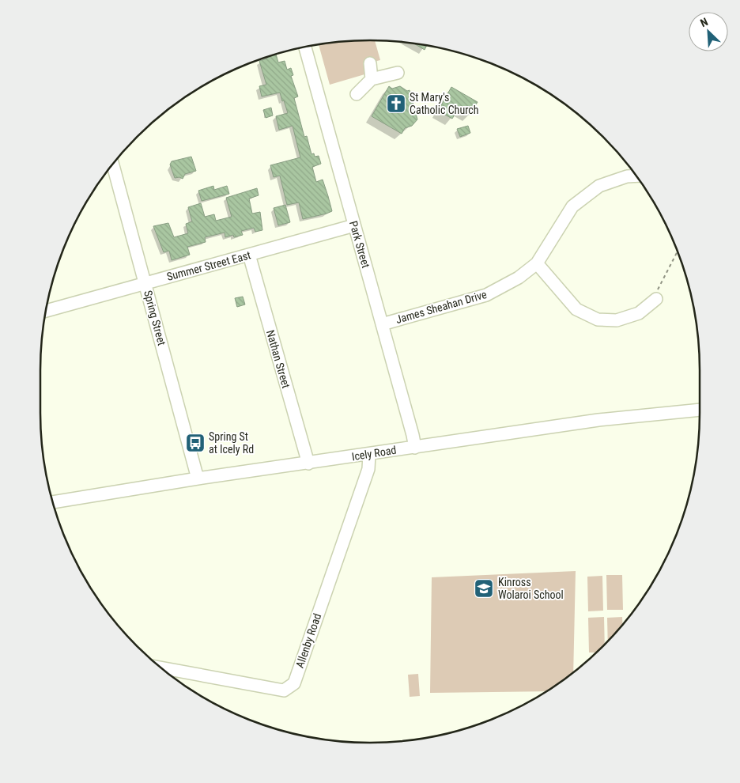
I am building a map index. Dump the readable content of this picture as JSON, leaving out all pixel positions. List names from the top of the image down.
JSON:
{
  "streets": {
    "street": [
      "Park Street",
      "Summer Street East",
      "James Sheahan Drive",
      "Spring Street",
      "Nathan Street",
      "Icely Road",
      "Allenby Road"
    ]
  },
  "crossings": [
    ["Park Street", "Summer Street East"],
    ["Park Street", "James Sheahan Drive"],
    ["Park Street", "Icely Road"],
    ["Summer Street East", "Spring Street"],
    ["Summer Street East", "Nathan Street"],
    ["Spring Street", "Icely Road"],
    ["Nathan Street", "Icely Road"],
    ["Icely Road", "Allenby Road"]
  ],
  "places": {
    "church": ["St Mary's Catholic Church"],
    "bus stop": ["Spring St at Icely Rd"],
    "school or university": ["Kinross Wolaroi School"]
  },
  "north": "top left"
}
